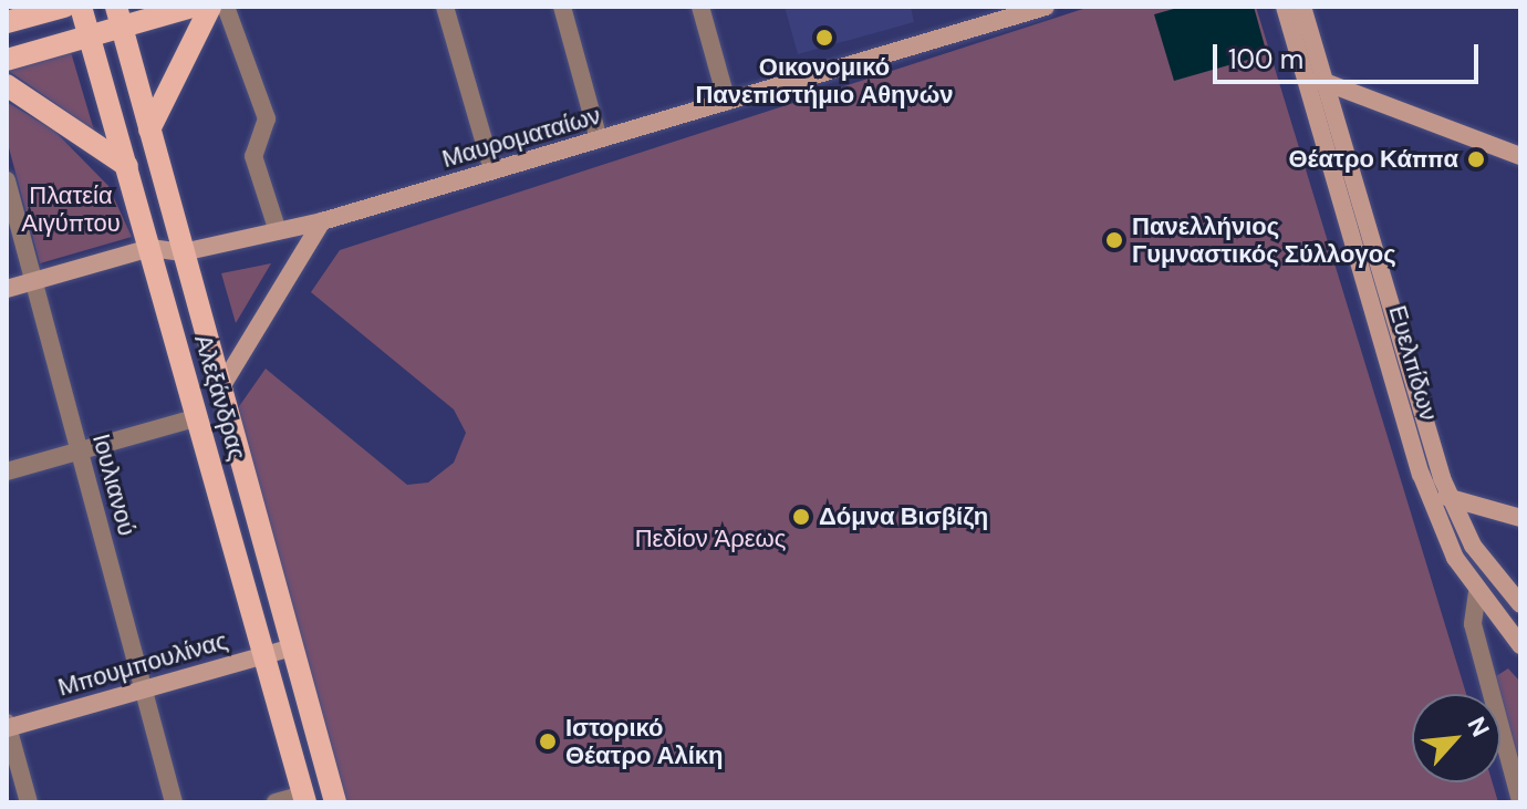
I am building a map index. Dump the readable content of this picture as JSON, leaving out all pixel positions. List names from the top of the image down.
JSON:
{
  "streets": {
    "main road": [
      "Μαυροματαίων",
      "Ευελπίδων",
      "Αλεξάνδρας",
      "Μπουμπουλίνας"
    ],
    "street": ["Ιουλιανού"]
  },
  "crossings": [
    ["Μαυροματαίων", "Αλεξάνδρας"],
    ["Μαυροματαίων", "Ιουλιανού"],
    ["Αλεξάνδρας", "Μπουμπουλίνας"],
    ["Ιουλιανού", "Μπουμπουλίνας"]
  ],
  "parks": ["Πλατεία Αιγύπτου", "Πεδίον Άρεως"],
  "places": [
    "Οικονομικό Πανεπιστήμιο Αθηνών",
    "Θέατρο Κάππα",
    "Πανελλήνιος Γυμναστικός Σύλλογος",
    "Δόμνα Βισβίζη",
    "Ιστορικό Θέατρο Αλίκη"
  ],
  "scale_bar": "100 m",
  "north": "top right"
}
